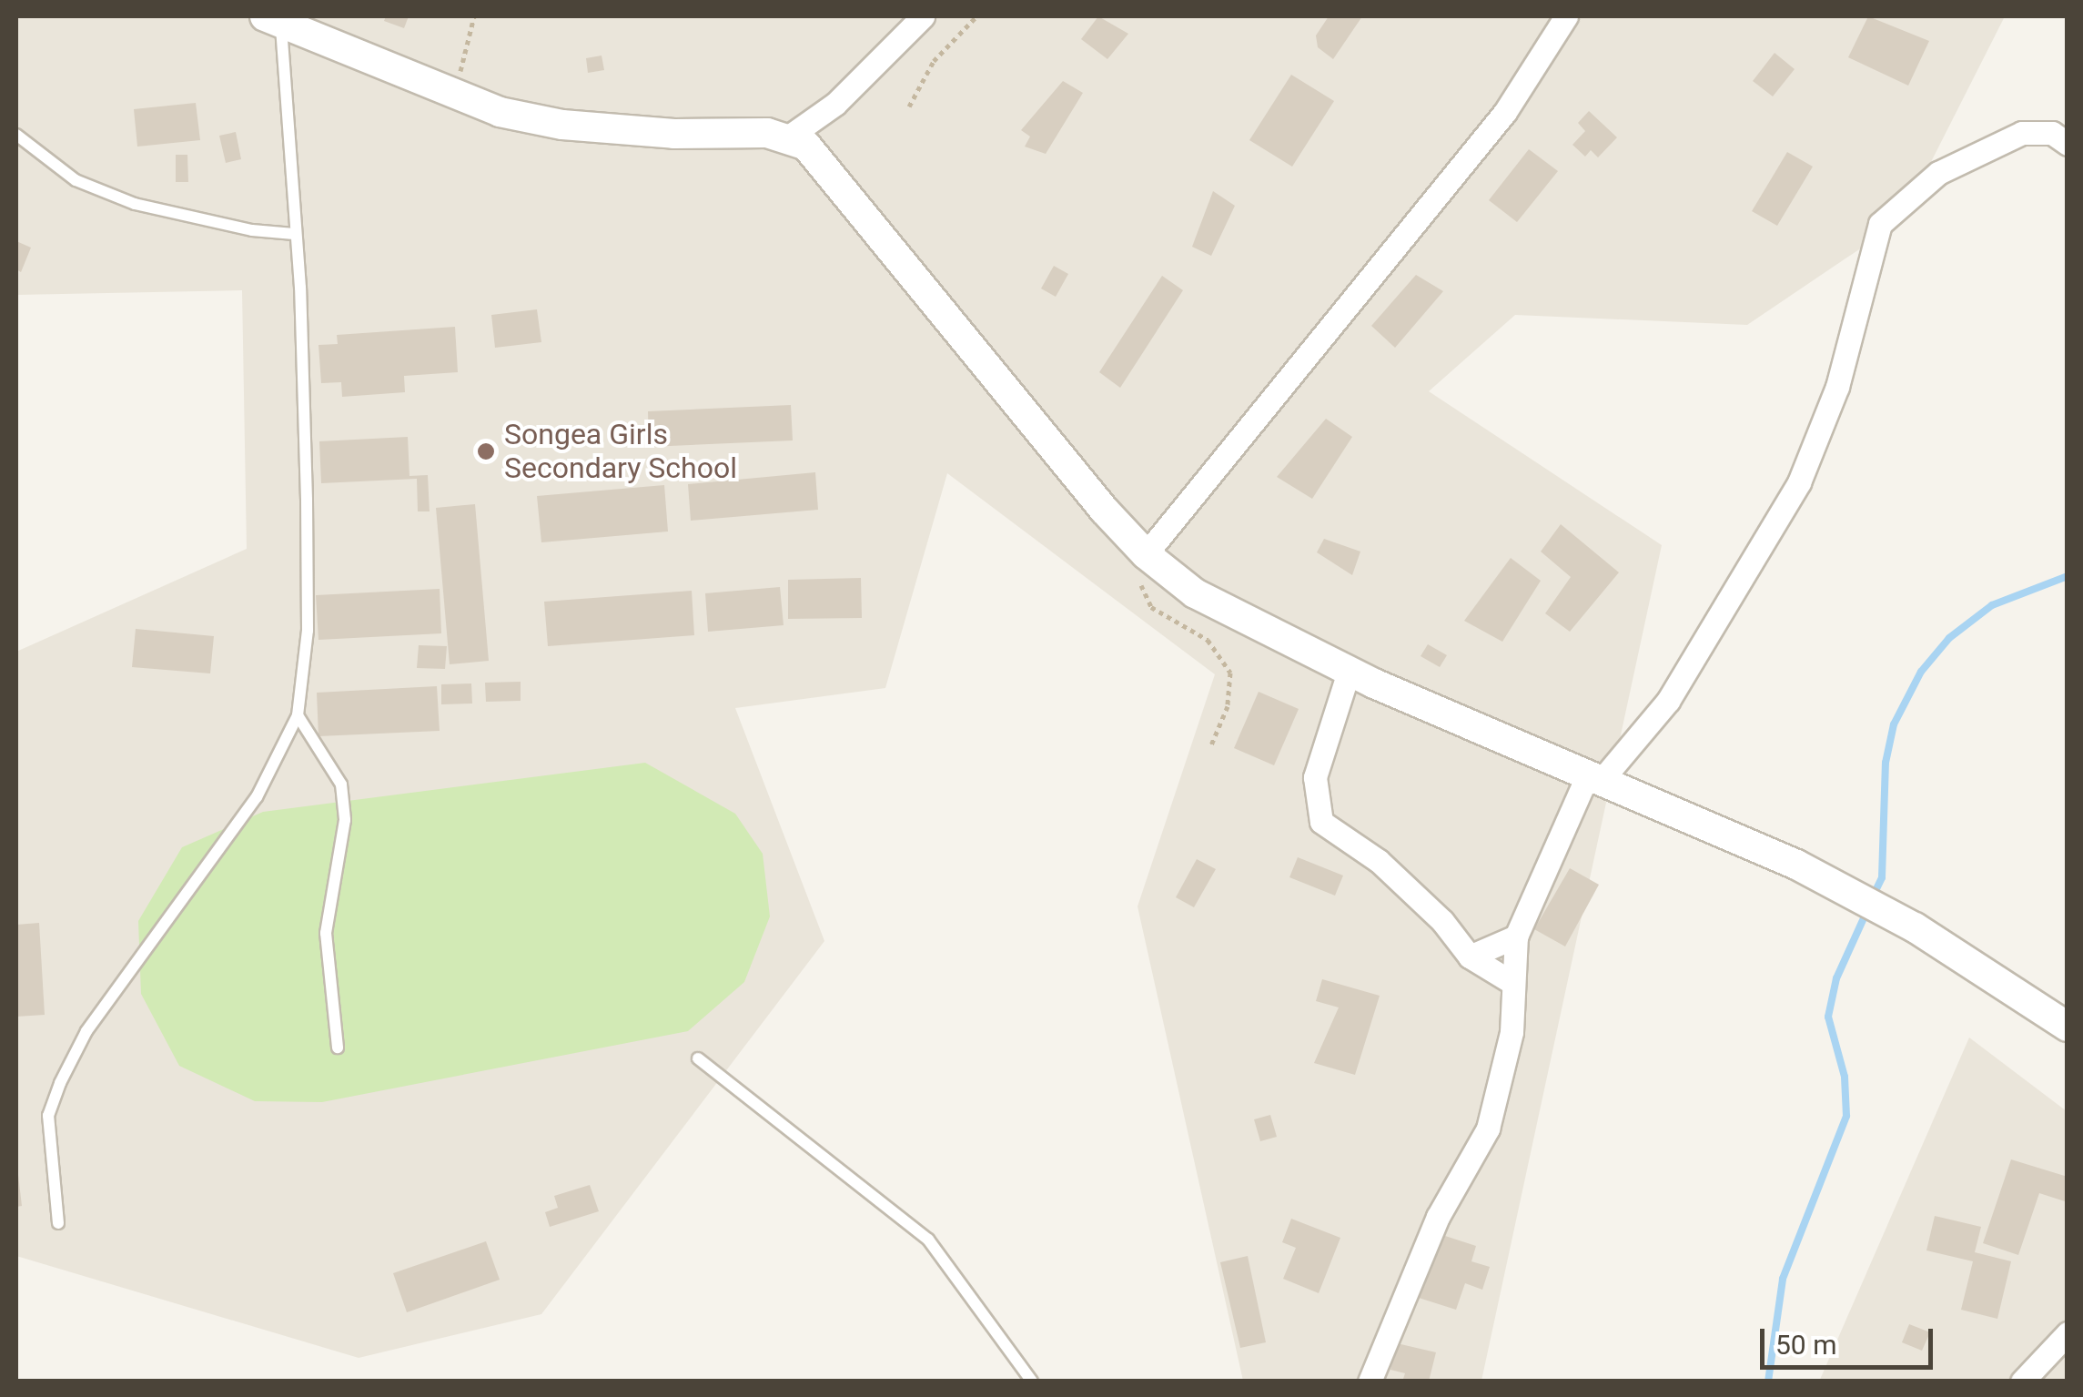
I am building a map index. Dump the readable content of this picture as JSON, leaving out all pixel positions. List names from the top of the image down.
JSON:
{
  "places": ["Songea Girls Secondary School"],
  "scale_bar": "50 m"
}
